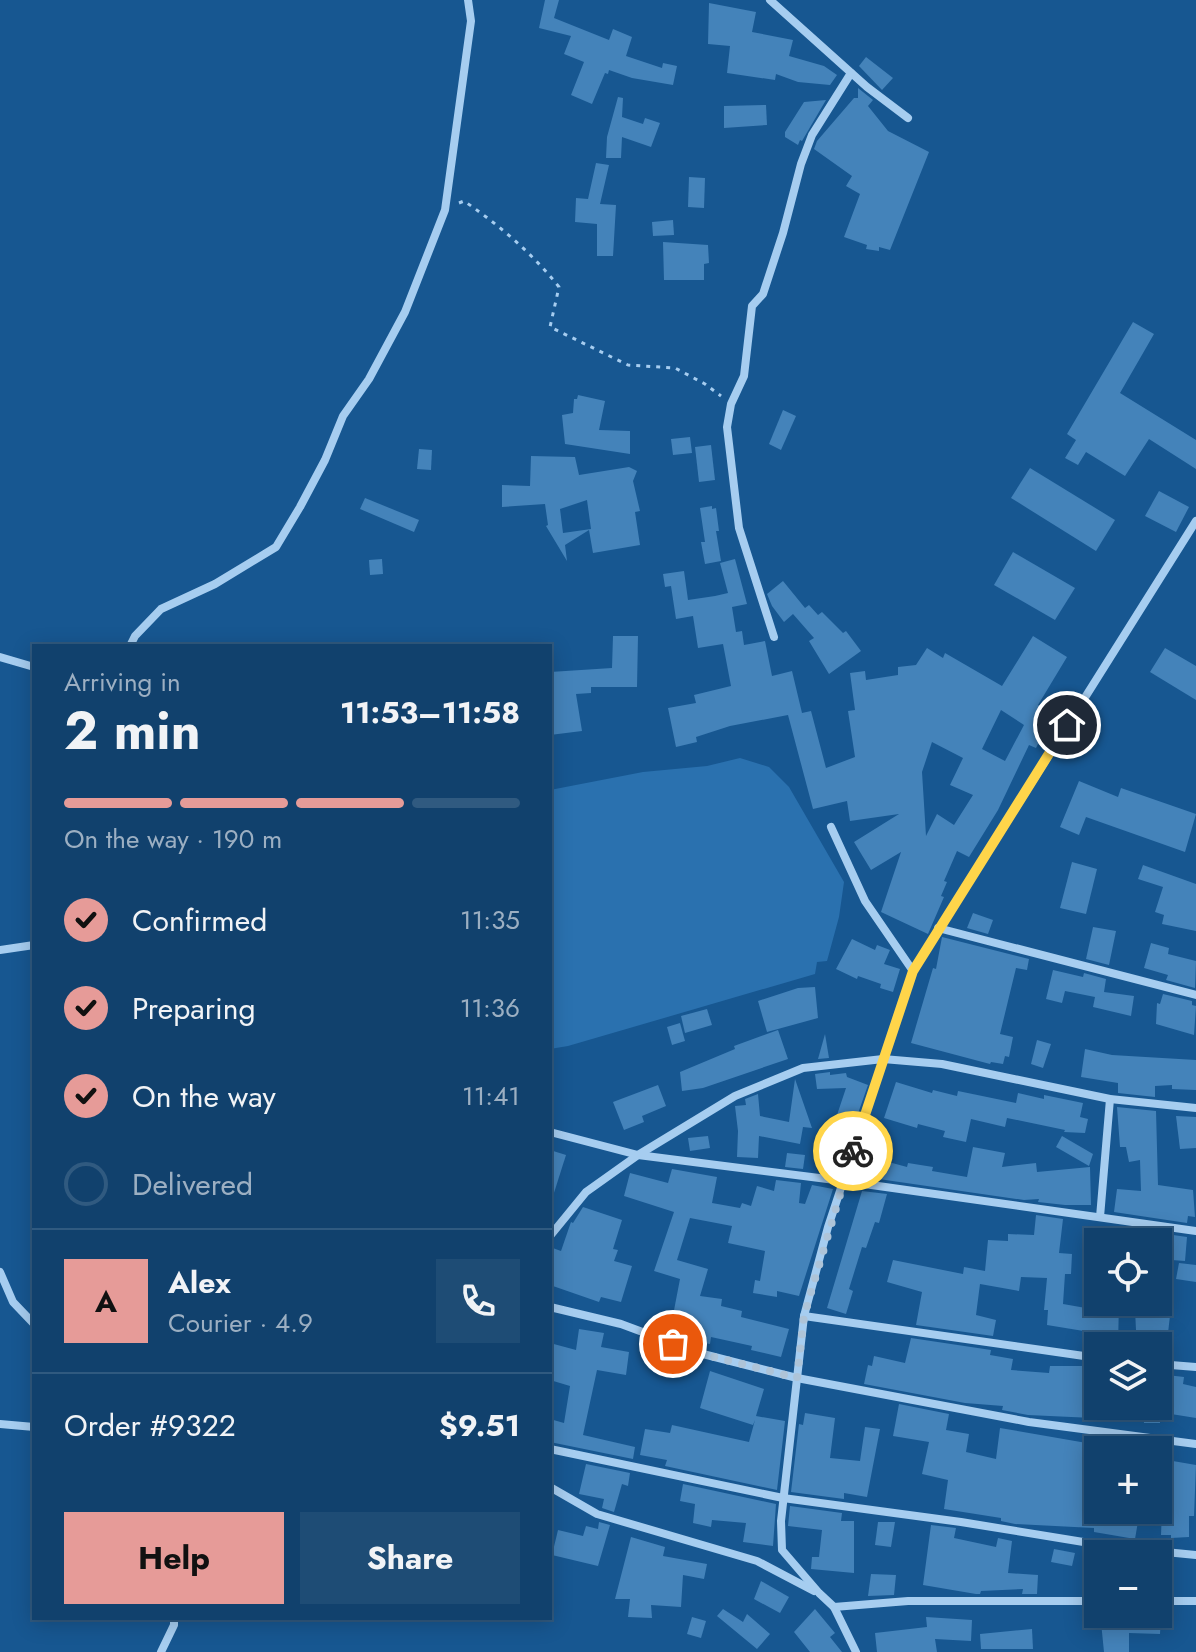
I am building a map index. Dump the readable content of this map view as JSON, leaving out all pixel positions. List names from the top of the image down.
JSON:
{
  "page": {
    "heading": ["2 min", "Arriving in", "11:53–11:58"],
    "panel": [
      "Alex",
      "Courier · 4.9",
      "Order #9322",
      "$9.51"
    ],
    "bar": "On the way · 190 m",
    "list": [
      ["Confirmed", "11:35"],
      ["Preparing", "11:36"],
      ["On the way", "11:41"],
      "Delivered"
    ],
    "map_buttons": ["+", "−"],
    "round": "A",
    "buttons": ["Help", "Share"]
  }
}
